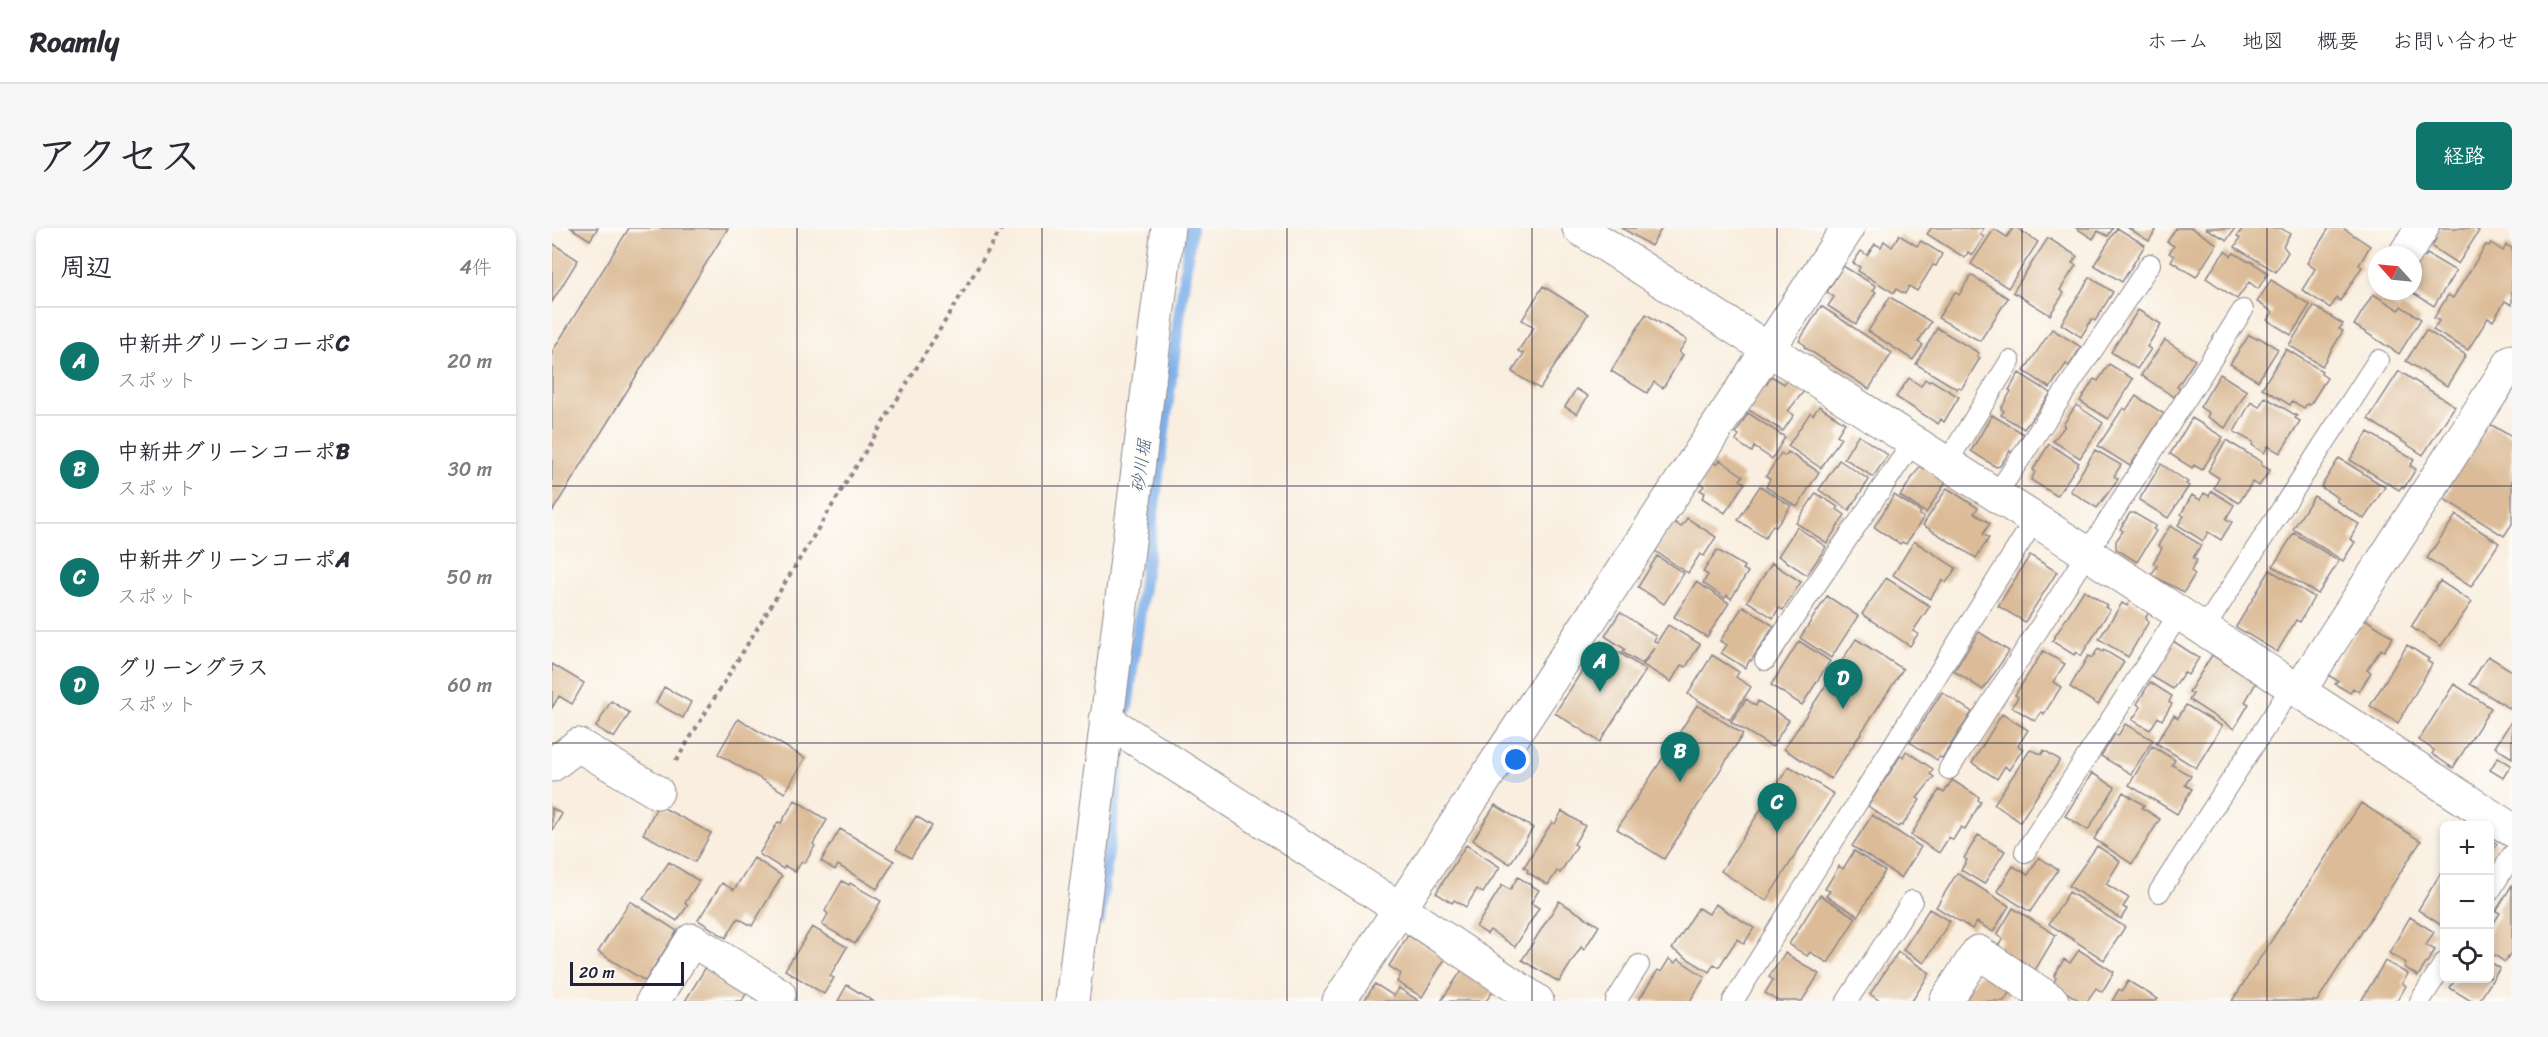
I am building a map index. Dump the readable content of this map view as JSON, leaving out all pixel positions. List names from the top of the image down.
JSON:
{
  "water": ["砂川堀"],
  "scale_bar": "20 m",
  "north": "top left",
  "page": {
    "header": "Roamly",
    "nav": [
      "ホーム",
      "地図",
      "概要",
      "お問い合わせ"
    ],
    "title": "アクセス",
    "buttons": "経路",
    "heading": ["周辺", "4件"],
    "list": [
      {
        "mark": "A",
        "name": "中新井グリーンコーポC",
        "note": "スポット",
        "value": "20 m"
      },
      {
        "mark": "B",
        "name": "中新井グリーンコーポB",
        "note": "スポット",
        "value": "30 m"
      },
      {
        "mark": "C",
        "name": "中新井グリーンコーポA",
        "note": "スポット",
        "value": "50 m"
      },
      {
        "mark": "D",
        "name": "グリーングラス",
        "note": "スポット",
        "value": "60 m"
      }
    ],
    "pins": [
      "A",
      "D",
      "B",
      "C"
    ],
    "map_buttons": ["+", "−"],
    "scale": "20 m"
  }
}
